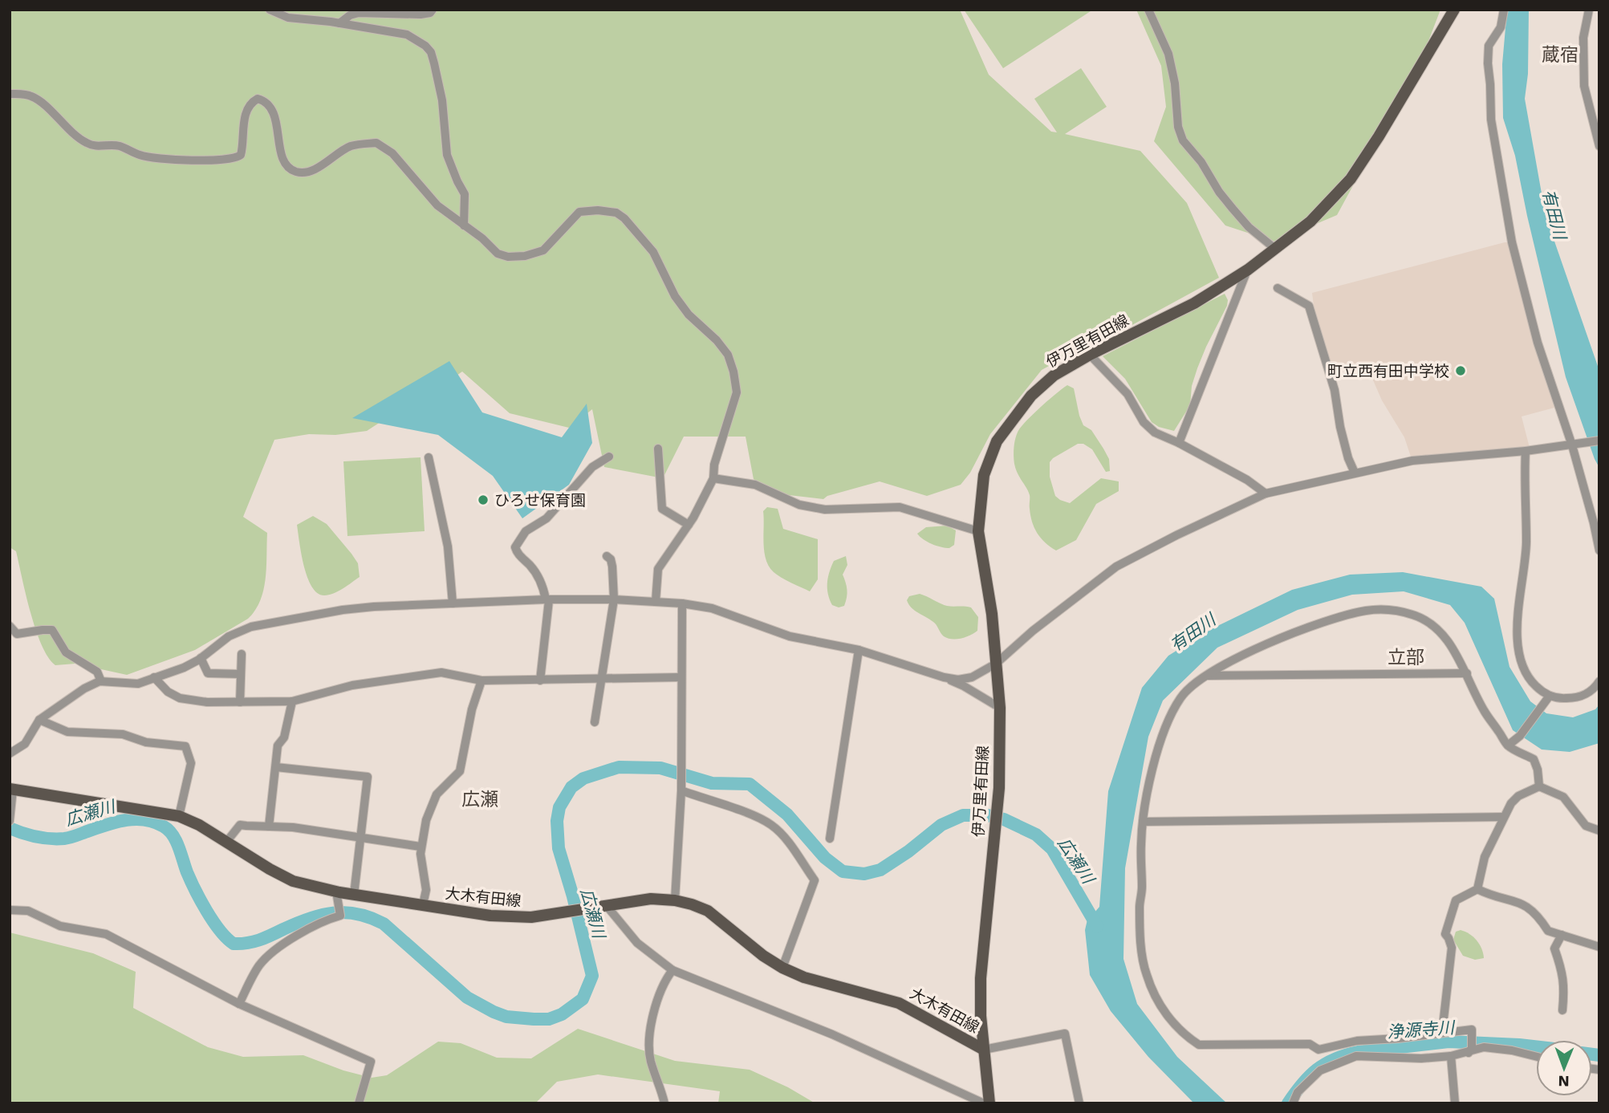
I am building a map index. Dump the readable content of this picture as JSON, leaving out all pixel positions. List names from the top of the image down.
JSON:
{
  "streets": {
    "main road": ["伊万里有田線", "大木有田線"]
  },
  "crossings": [
    ["伊万里有田線", "大木有田線"]
  ],
  "districts": ["蔵宿", "立部", "広瀬"],
  "water": ["有田川", "広瀬川", "浄源寺川"],
  "places": ["町立西有田中学校", "ひろせ保育園"],
  "north": "bottom"
}
